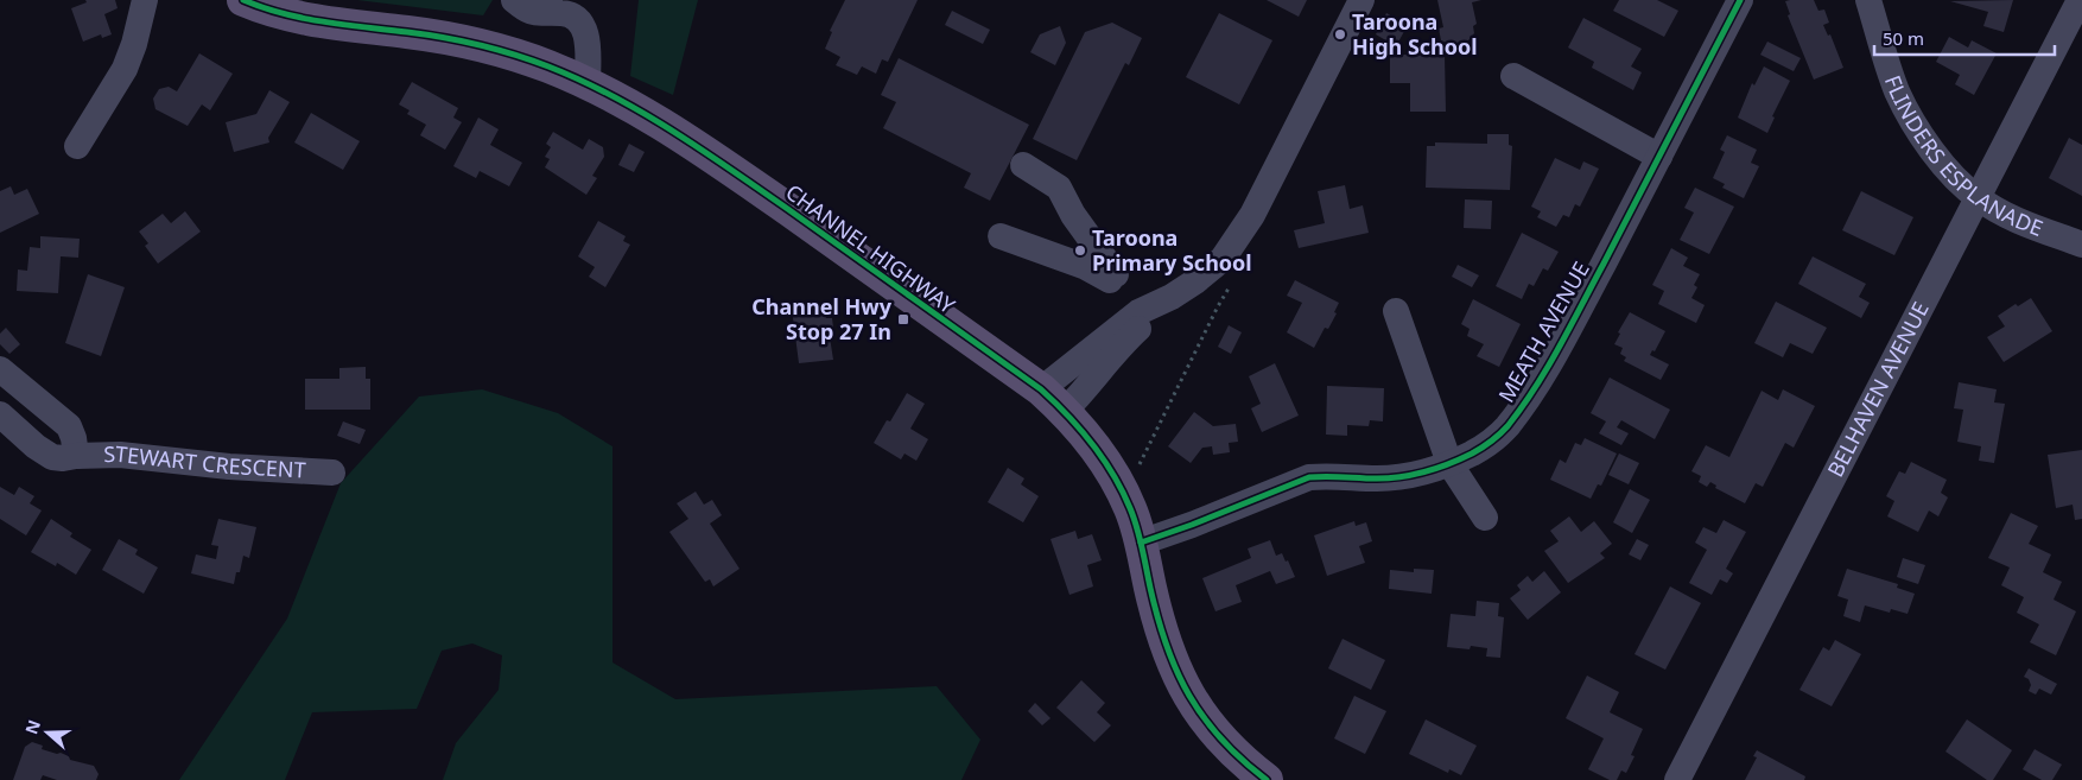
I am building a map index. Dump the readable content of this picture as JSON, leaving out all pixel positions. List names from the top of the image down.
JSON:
{
  "streets": {
    "main road": ["CHANNEL HIGHWAY"],
    "street": [
      "FLINDERS ESPLANADE",
      "MEATH AVENUE",
      "BELHAVEN AVENUE",
      "STEWART CRESCENT"
    ]
  },
  "crossings": [
    ["FLINDERS ESPLANADE", "BELHAVEN AVENUE"],
    ["CHANNEL HIGHWAY", "MEATH AVENUE"]
  ],
  "places": {
    "other": ["Taroona High School", "Taroona Primary School"],
    "transit": ["Channel Hwy Stop 27 In"]
  },
  "scale_bar": "50 m",
  "north": "left"
}
